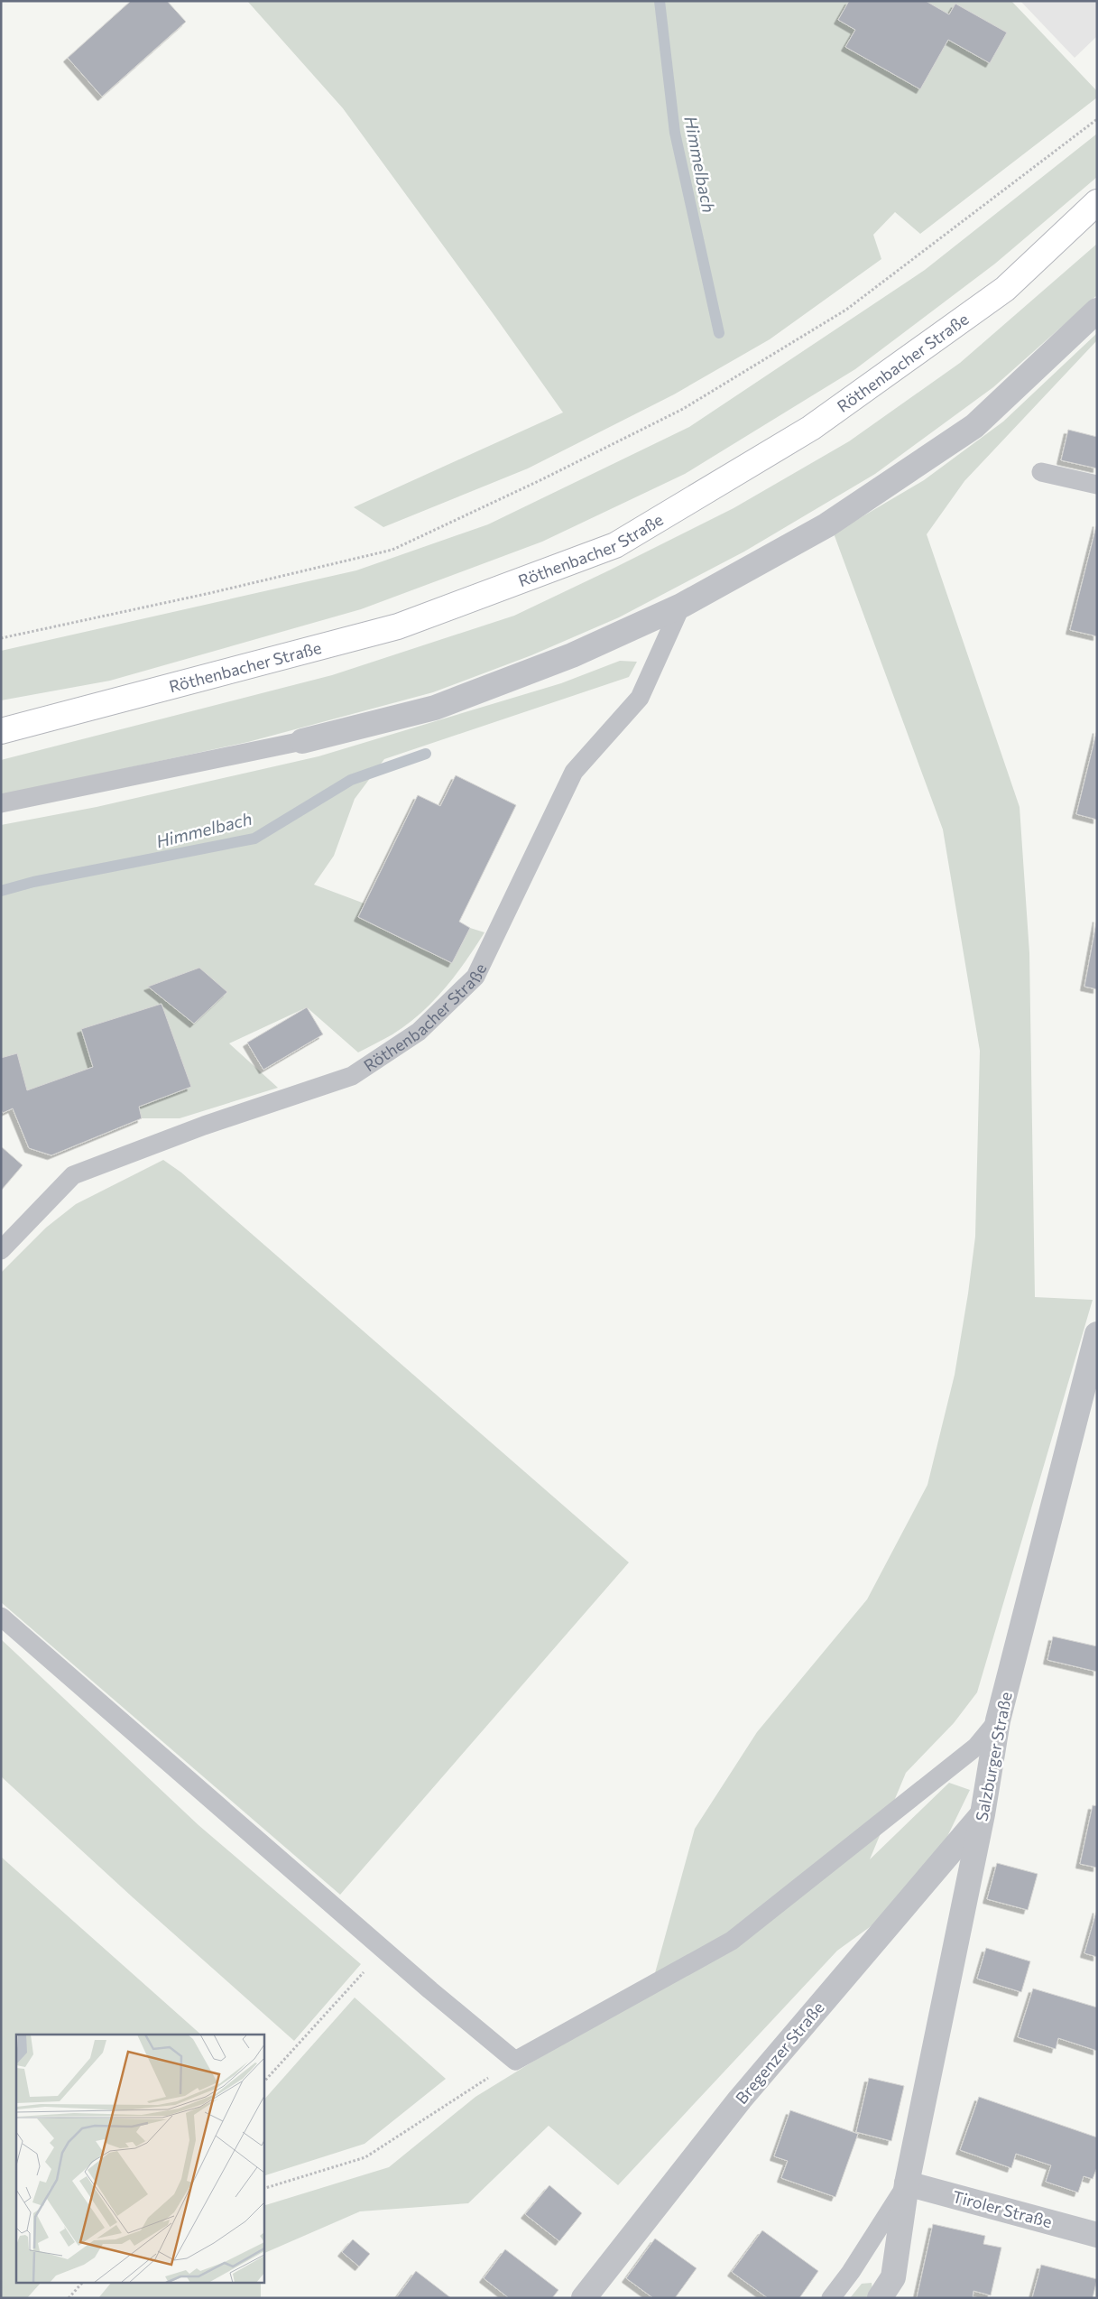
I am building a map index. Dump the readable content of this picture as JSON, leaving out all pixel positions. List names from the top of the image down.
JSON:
{
  "streets": {
    "main road": ["Röthenbacher Straße"],
    "street": ["Salzburger Straße", "Bregenzer Straße", "Tiroler Straße"]
  },
  "crossings": [
    ["Salzburger Straße", "Bregenzer Straße"],
    ["Salzburger Straße", "Tiroler Straße"]
  ],
  "water": ["Himmelbach"]
}
